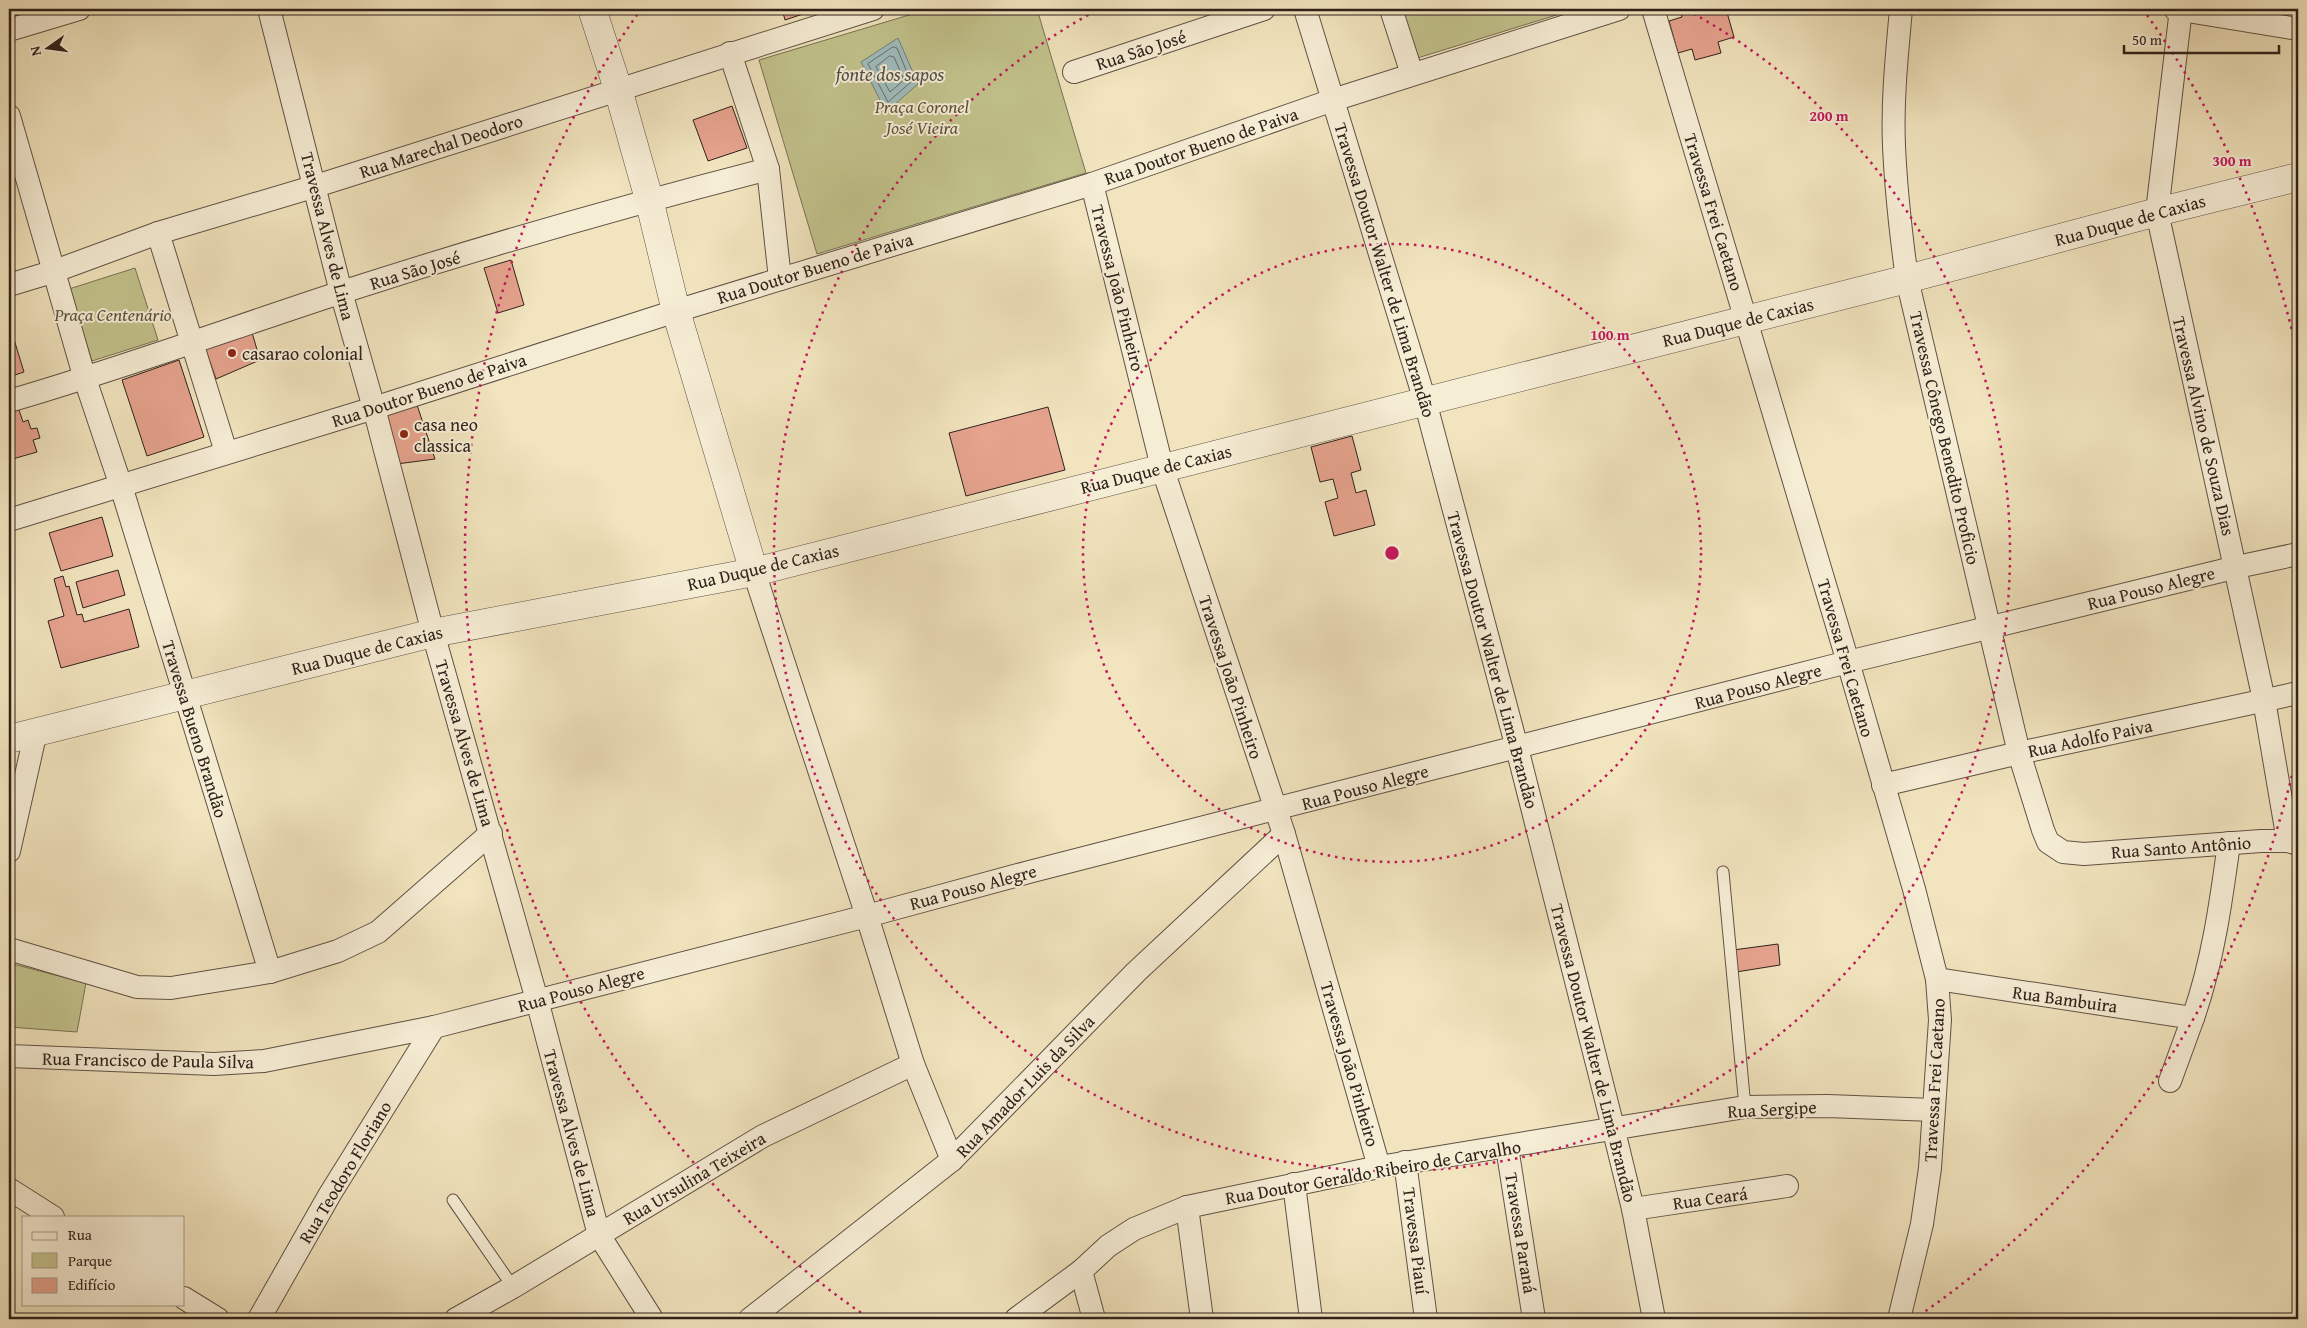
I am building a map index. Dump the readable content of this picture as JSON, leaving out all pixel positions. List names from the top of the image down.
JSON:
{
  "streets": {
    "street": [
      "Rua São José",
      "Rua Marechal Deodoro",
      "Rua Doutor Bueno de Paiva",
      "Travessa Frei Caetano",
      "Rua Duque de Caxias",
      "Travessa Alves de Lima",
      "Travessa Doutor Walter de Lima Brandão",
      "Travessa João Pinheiro",
      "Travessa Alvino de Souza Dias",
      "Travessa Cônego Benedito Proficio",
      "Rua Pouso Alegre",
      "Travessa Bueno Brandão",
      "Rua Adolfo Paiva",
      "Rua Santo Antônio",
      "Rua Bambuira",
      "Rua Francisco de Paula Silva",
      "Rua Amador Luis da Silva",
      "Rua Sergipe",
      "Rua Teodoro Floriano",
      "Rua Doutor Geraldo Ribeiro de Carvalho",
      "Rua Ursulina Teixeira",
      "Rua Ceará",
      "Travessa Paraná",
      "Travessa Piauí"
    ]
  },
  "crossings": [
    ["Rua São José", "Travessa Alves de Lima"],
    ["Rua Marechal Deodoro", "Travessa Alves de Lima"],
    ["Rua Doutor Bueno de Paiva", "Travessa Alves de Lima"],
    ["Rua Doutor Bueno de Paiva", "Travessa Doutor Walter de Lima Brandão"],
    ["Rua Doutor Bueno de Paiva", "Travessa João Pinheiro"],
    ["Rua Doutor Bueno de Paiva", "Travessa Bueno Brandão"],
    ["Travessa Frei Caetano", "Rua Duque de Caxias"],
    ["Travessa Frei Caetano", "Rua Pouso Alegre"],
    ["Travessa Frei Caetano", "Rua Adolfo Paiva"],
    ["Travessa Frei Caetano", "Rua Bambuira"],
    ["Travessa Frei Caetano", "Rua Sergipe"],
    ["Rua Duque de Caxias", "Travessa Alves de Lima"],
    ["Rua Duque de Caxias", "Travessa Doutor Walter de Lima Brandão"],
    ["Rua Duque de Caxias", "Travessa João Pinheiro"],
    ["Rua Duque de Caxias", "Travessa Alvino de Souza Dias"],
    ["Rua Duque de Caxias", "Travessa Cônego Benedito Proficio"],
    ["Rua Duque de Caxias", "Travessa Bueno Brandão"],
    ["Travessa Alves de Lima", "Rua Pouso Alegre"],
    ["Travessa Alves de Lima", "Rua Ursulina Teixeira"],
    ["Travessa Doutor Walter de Lima Brandão", "Rua Pouso Alegre"],
    ["Travessa Doutor Walter de Lima Brandão", "Rua Sergipe"],
    ["Travessa Doutor Walter de Lima Brandão", "Rua Doutor Geraldo Ribeiro de Carvalho"],
    ["Travessa Doutor Walter de Lima Brandão", "Rua Ceará"],
    ["Travessa João Pinheiro", "Rua Pouso Alegre"],
    ["Travessa João Pinheiro", "Rua Amador Luis da Silva"],
    ["Travessa João Pinheiro", "Rua Doutor Geraldo Ribeiro de Carvalho"],
    ["Travessa Alvino de Souza Dias", "Rua Pouso Alegre"],
    ["Travessa Alvino de Souza Dias", "Rua Adolfo Paiva"],
    ["Travessa Alvino de Souza Dias", "Rua Santo Antônio"],
    ["Travessa Cônego Benedito Proficio", "Rua Pouso Alegre"],
    ["Travessa Cônego Benedito Proficio", "Rua Adolfo Paiva"],
    ["Travessa Cônego Benedito Proficio", "Rua Santo Antônio"],
    ["Rua Pouso Alegre", "Rua Francisco de Paula Silva"],
    ["Rua Pouso Alegre", "Rua Teodoro Floriano"],
    ["Rua Francisco de Paula Silva", "Rua Teodoro Floriano"],
    ["Rua Sergipe", "Rua Doutor Geraldo Ribeiro de Carvalho"],
    ["Rua Doutor Geraldo Ribeiro de Carvalho", "Travessa Paraná"],
    ["Rua Doutor Geraldo Ribeiro de Carvalho", "Travessa Piauí"]
  ],
  "water": ["fonte dos sapos"],
  "parks": ["Praça Coronel José Vieira", "Praça Centenário"],
  "places": ["casarao colonial", "casa neo classica"],
  "legend": ["Rua", "Parque", "Edifício"],
  "scale_bar": "50 m",
  "north": "left",
  "rings": ["200 m", "300 m", "100 m"]
}
